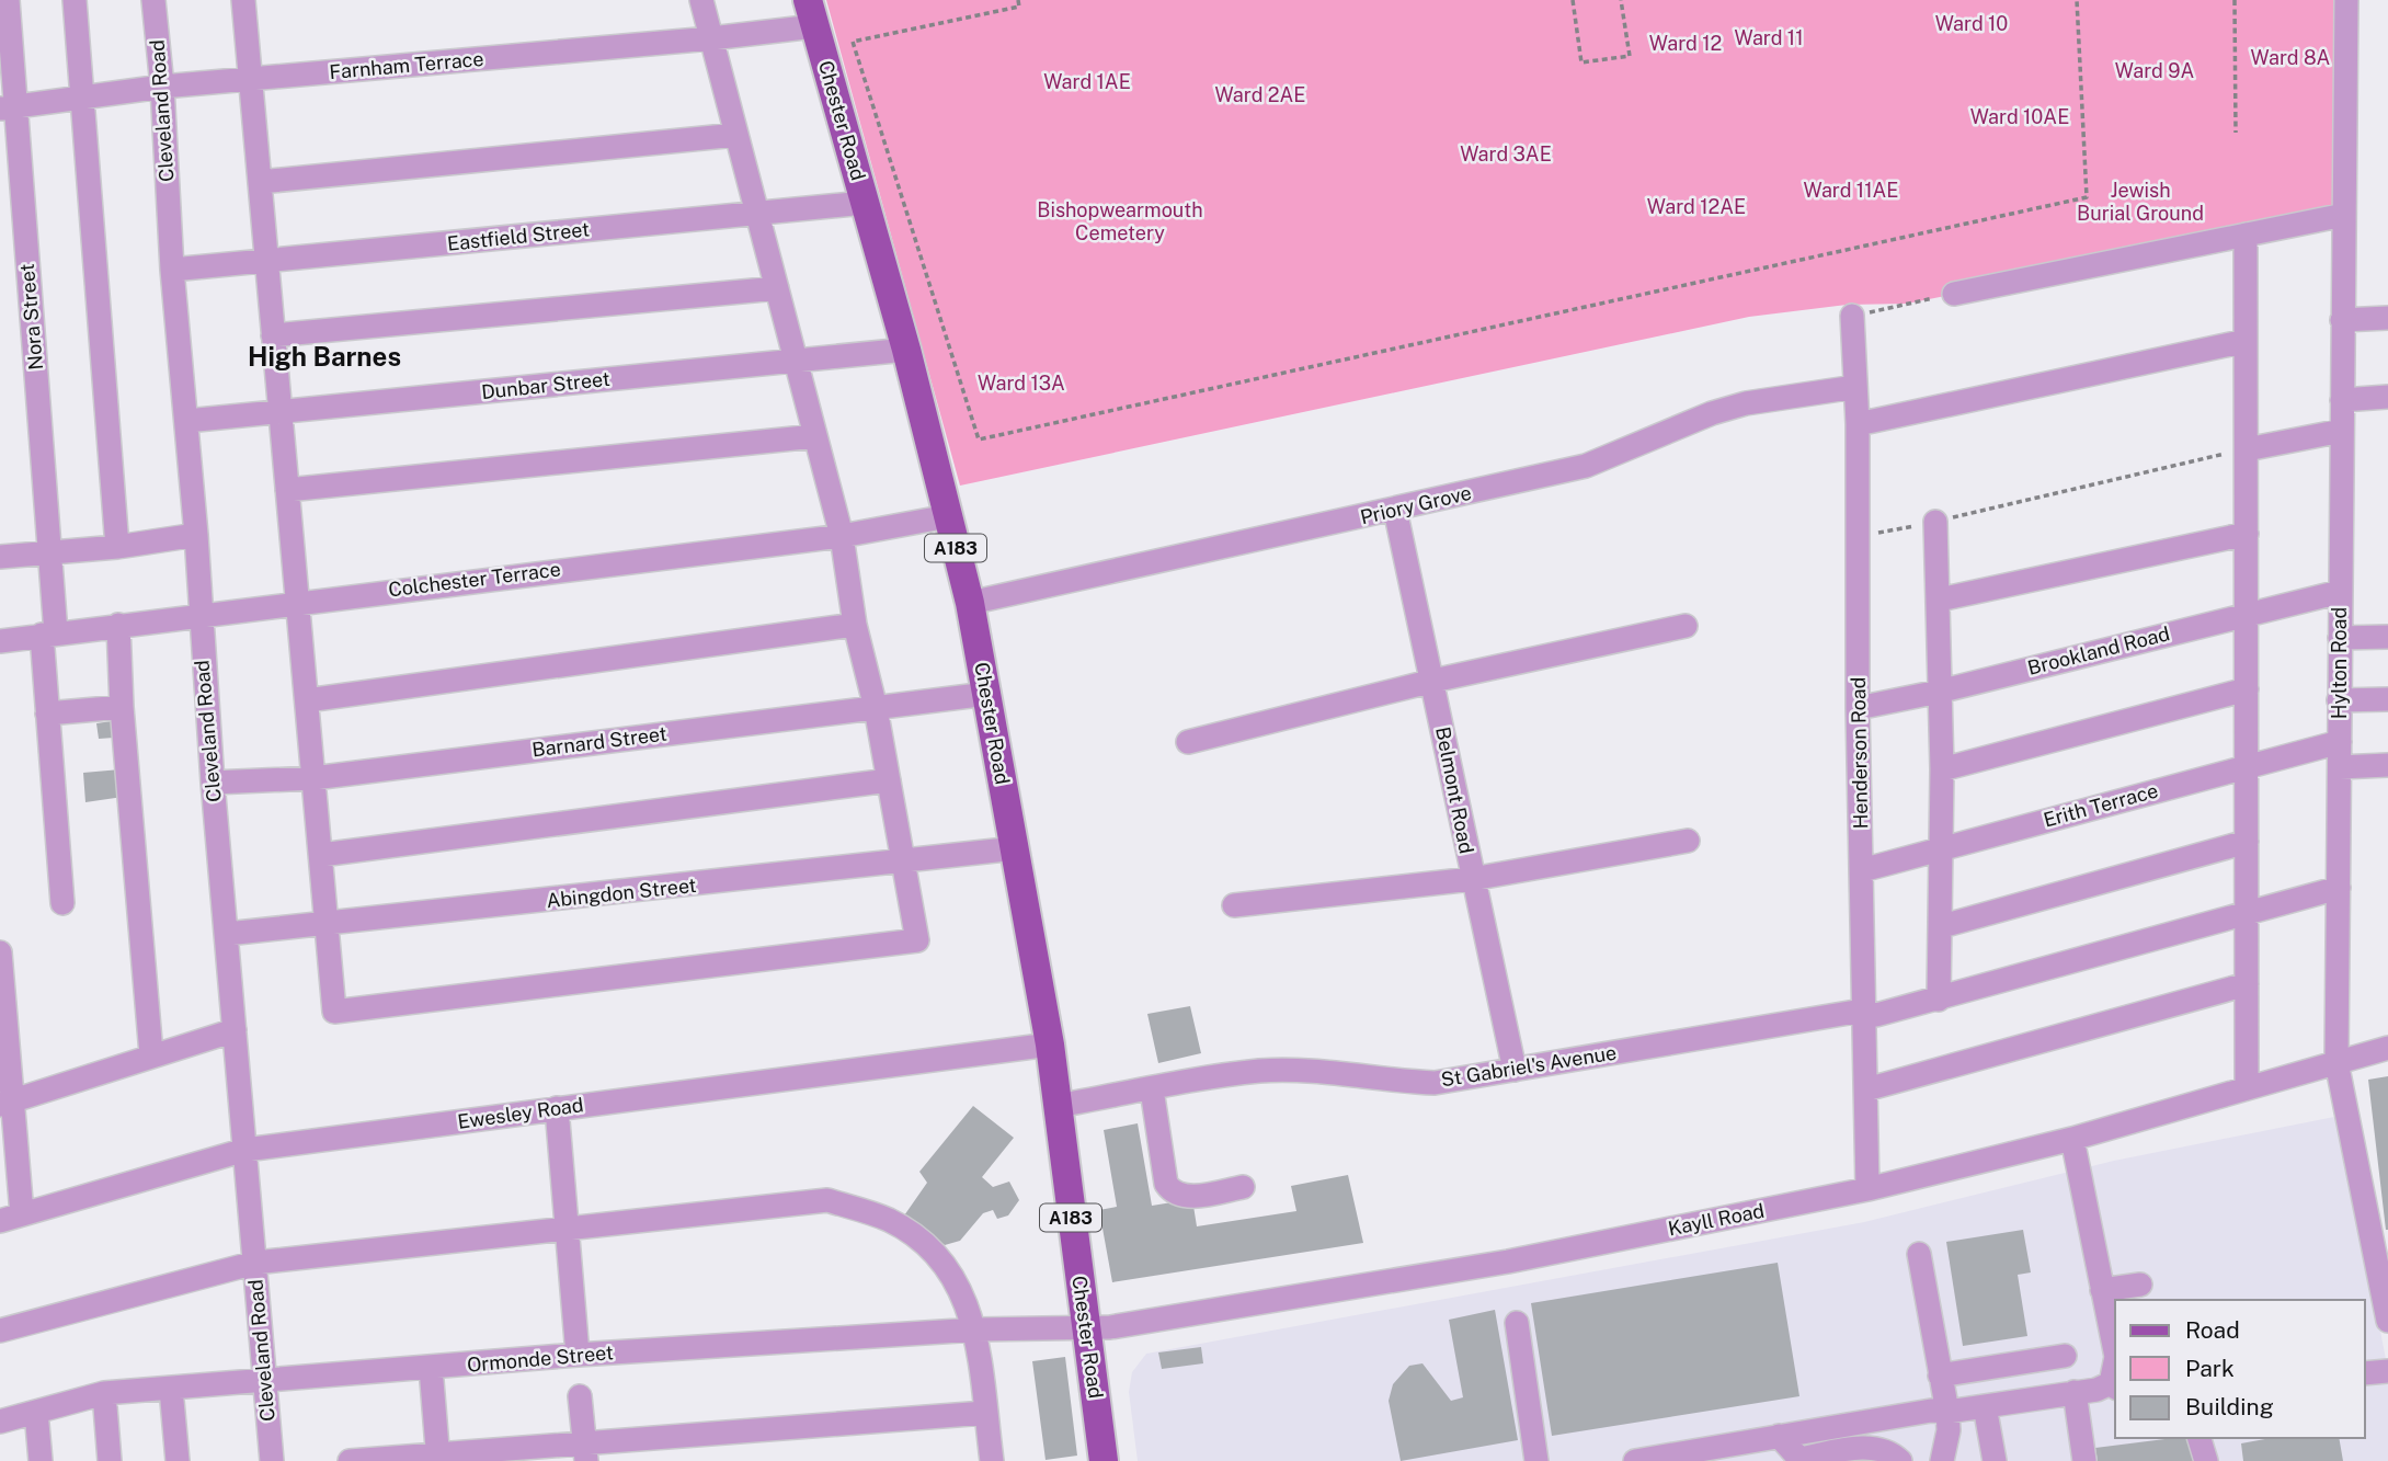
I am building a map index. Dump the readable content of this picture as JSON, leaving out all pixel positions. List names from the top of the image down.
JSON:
{
  "streets": {
    "main road": ["Chester Road", "A183"],
    "street": [
      "Farnham Terrace",
      "Cleveland Road",
      "Eastfield Street",
      "Nora Street",
      "Dunbar Street",
      "Priory Grove",
      "Colchester Terrace",
      "Brookland Road",
      "Hylton Road",
      "Barnard Street",
      "Henderson Road",
      "Belmont Road",
      "Erith Terrace",
      "Abingdon Street",
      "St Gabriel's Avenue",
      "Ewesley Road",
      "Kayll Road",
      "Ormonde Street"
    ]
  },
  "crossings": [
    ["Farnham Terrace", "Cleveland Road"],
    ["Farnham Terrace", "Chester Road"],
    ["Farnham Terrace", "Nora Street"],
    ["Cleveland Road", "Eastfield Street"],
    ["Cleveland Road", "Dunbar Street"],
    ["Cleveland Road", "Colchester Terrace"],
    ["Cleveland Road", "Barnard Street"],
    ["Cleveland Road", "Abingdon Street"],
    ["Cleveland Road", "Ewesley Road"],
    ["Cleveland Road", "Ormonde Street"],
    ["Chester Road", "Eastfield Street"],
    ["Chester Road", "Dunbar Street"],
    ["Chester Road", "Priory Grove"],
    ["Chester Road", "Colchester Terrace"],
    ["Chester Road", "Barnard Street"],
    ["Chester Road", "Abingdon Street"],
    ["Chester Road", "St Gabriel's Avenue"],
    ["Chester Road", "Ewesley Road"],
    ["Chester Road", "Kayll Road"],
    ["Chester Road", "Ormonde Street"],
    ["Nora Street", "Colchester Terrace"],
    ["Priory Grove", "Henderson Road"],
    ["Priory Grove", "Belmont Road"],
    ["Brookland Road", "Hylton Road"],
    ["Brookland Road", "Henderson Road"],
    ["Hylton Road", "Erith Terrace"],
    ["Hylton Road", "St Gabriel's Avenue"],
    ["Hylton Road", "Kayll Road"],
    ["Henderson Road", "Erith Terrace"],
    ["Henderson Road", "St Gabriel's Avenue"],
    ["Henderson Road", "Kayll Road"],
    ["Belmont Road", "St Gabriel's Avenue"],
    ["Kayll Road", "Ormonde Street"]
  ],
  "districts": ["High Barnes"],
  "parks": [
    "Ward 10",
    "Ward 11",
    "Ward 12",
    "Ward 8A",
    "Ward 9A",
    "Ward 1AE",
    "Ward 2AE",
    "Ward 10AE",
    "Ward 3AE",
    "Ward 11AE",
    "Jewish Burial Ground",
    "Ward 12AE",
    "Bishopwearmouth Cemetery",
    "Ward 13A"
  ],
  "legend": ["Road", "Park", "Building"]
}
